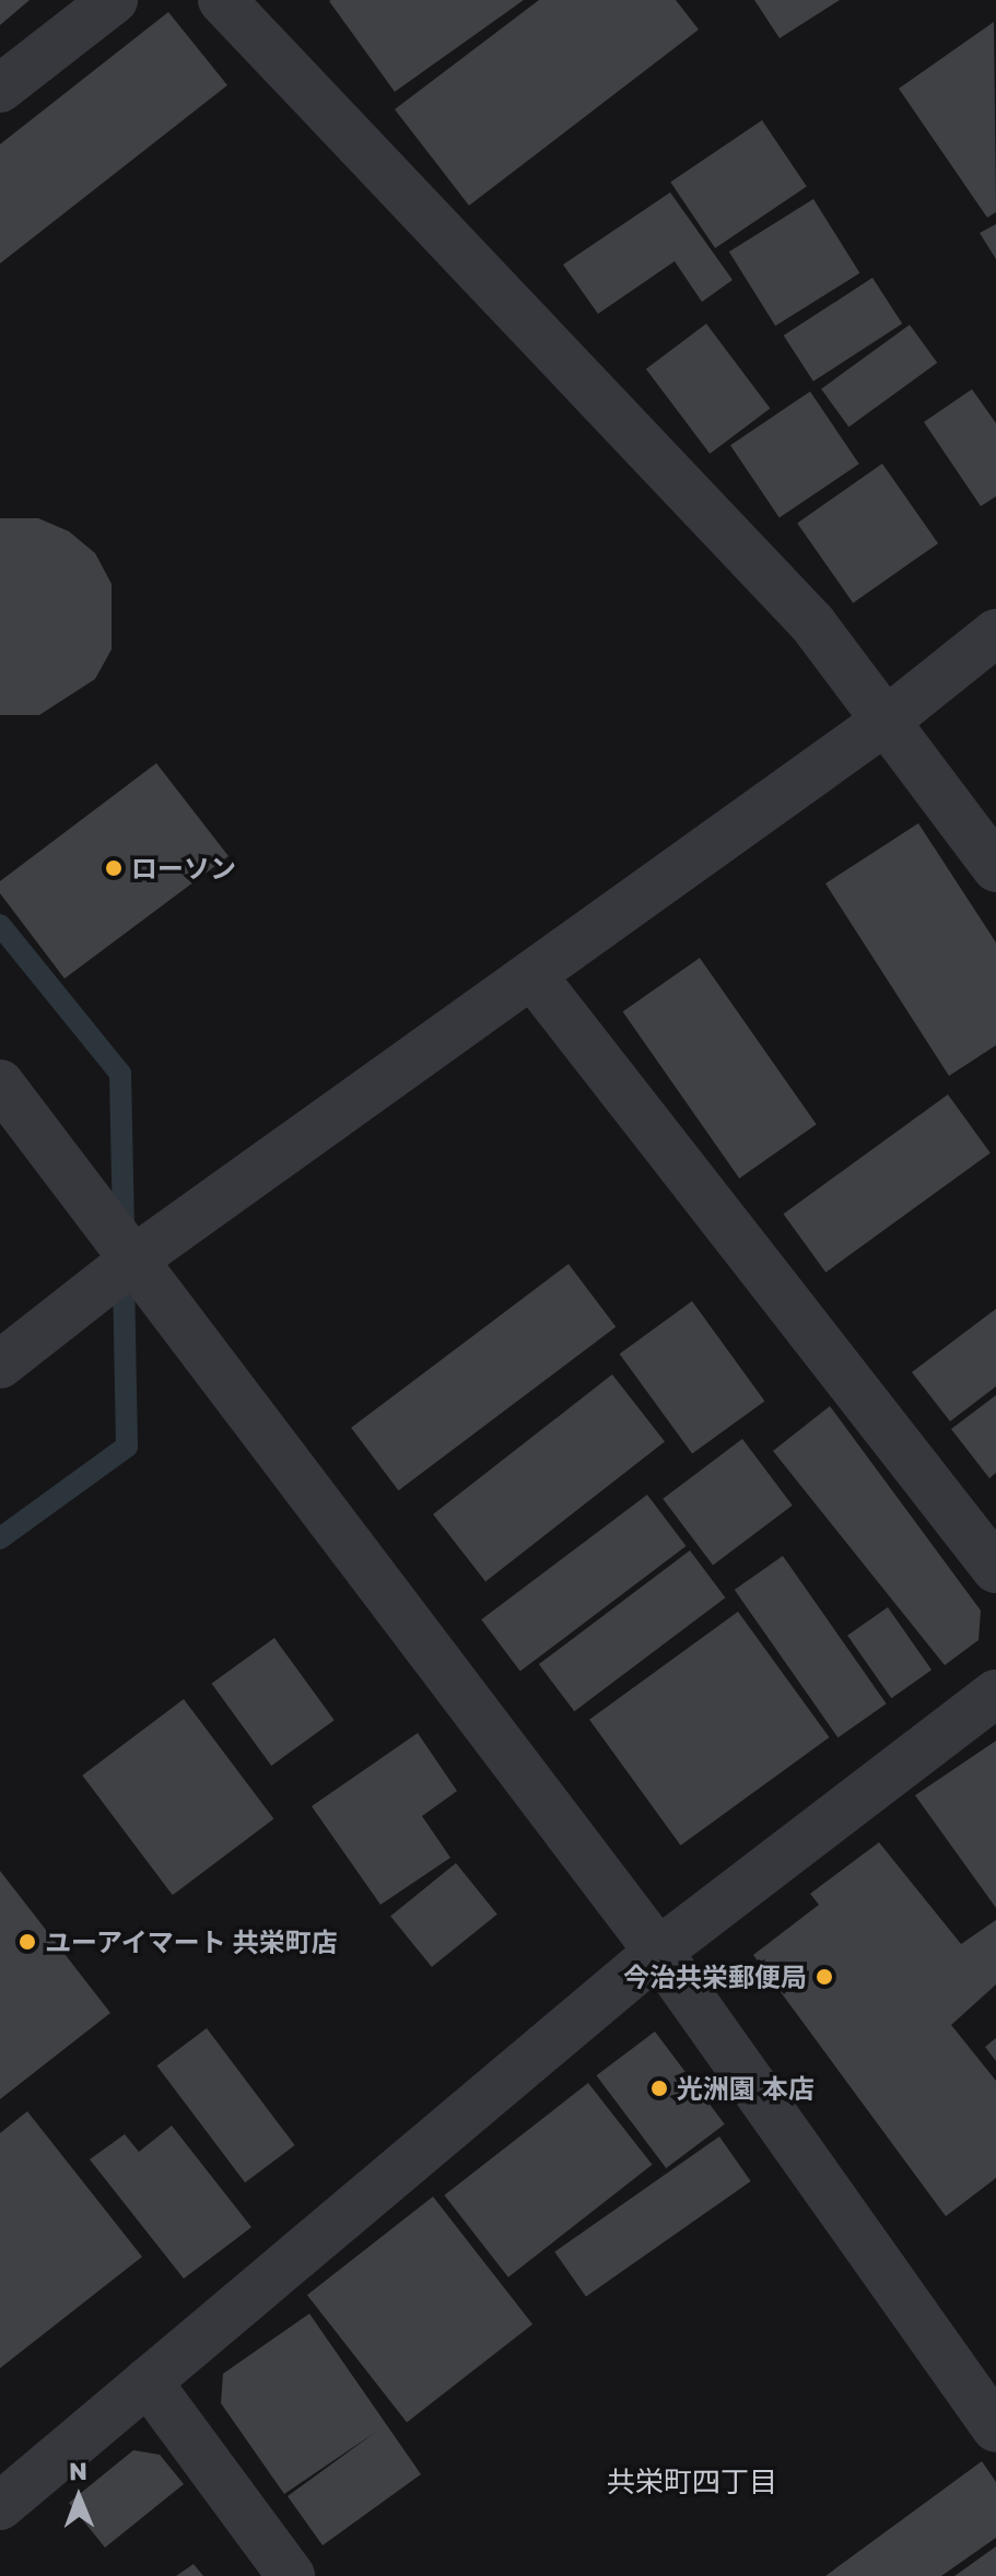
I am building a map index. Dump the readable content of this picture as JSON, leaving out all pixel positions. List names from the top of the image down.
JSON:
{
  "districts": ["共栄町四丁目"],
  "places": [
    "ローソン",
    "ユーアイマート 共栄町店",
    "今治共栄郵便局",
    "光洲園 本店"
  ],
  "north": "top"
}
